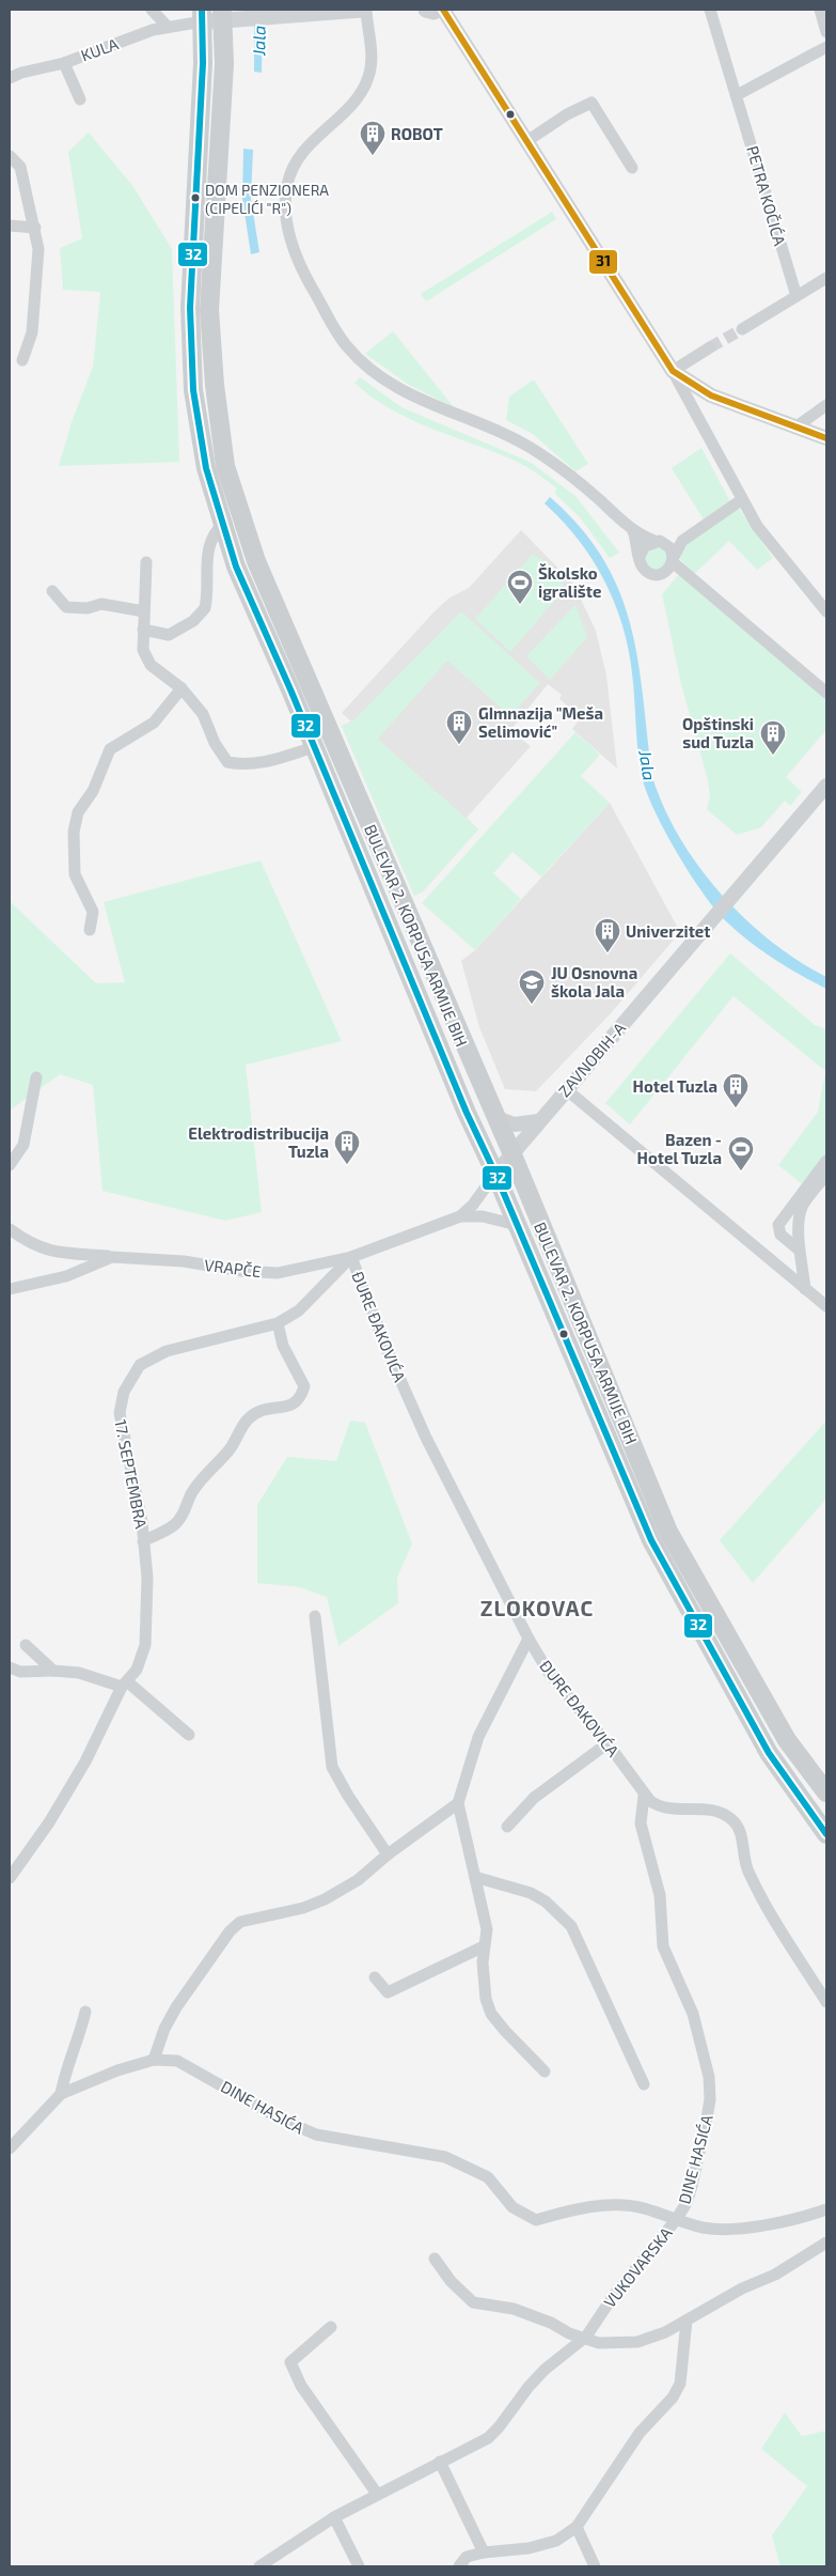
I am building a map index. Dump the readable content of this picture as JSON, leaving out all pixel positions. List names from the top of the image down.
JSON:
{
  "streets": {
    "main road": ["BULEVAR 2. KORPUSA ARMIJE BIH"],
    "street": [
      "KULA",
      "PETRA KOČIĆA",
      "ZAVNOBIH-A",
      "VRAPČE",
      "ĐURE ĐAKOVIĆA",
      "17. SEPTEMBRA",
      "DINE HASIĆA",
      "VUKOVARSKA"
    ]
  },
  "crossings": [
    ["KULA", "BULEVAR 2. KORPUSA ARMIJE BIH"],
    ["BULEVAR 2. KORPUSA ARMIJE BIH", "17. SEPTEMBRA"],
    ["VRAPČE", "ĐURE ĐAKOVIĆA"],
    ["VRAPČE", "17. SEPTEMBRA"],
    ["ĐURE ĐAKOVIĆA", "17. SEPTEMBRA"],
    ["ĐURE ĐAKOVIĆA", "DINE HASIĆA"],
    ["DINE HASIĆA", "VUKOVARSKA"]
  ],
  "districts": ["ZLOKOVAC"],
  "water": ["Jala"],
  "places": {
    "building": [
      "ROBOT",
      "GImnazija \"Meša Selimović\"",
      "Opštinski sud Tuzla",
      "Univerzitet",
      "Hotel Tuzla",
      "Elektrodistribucija Tuzla"
    ],
    "other": ["DOM PENZIONERA (CIPELIĆI \"R\")"],
    "sports": ["Školsko igralište", "Bazen - Hotel Tuzla"],
    "school or university": ["JU Osnovna škola Jala"]
  },
  "lines": ["transit line 32", "transit line 31"]
}
